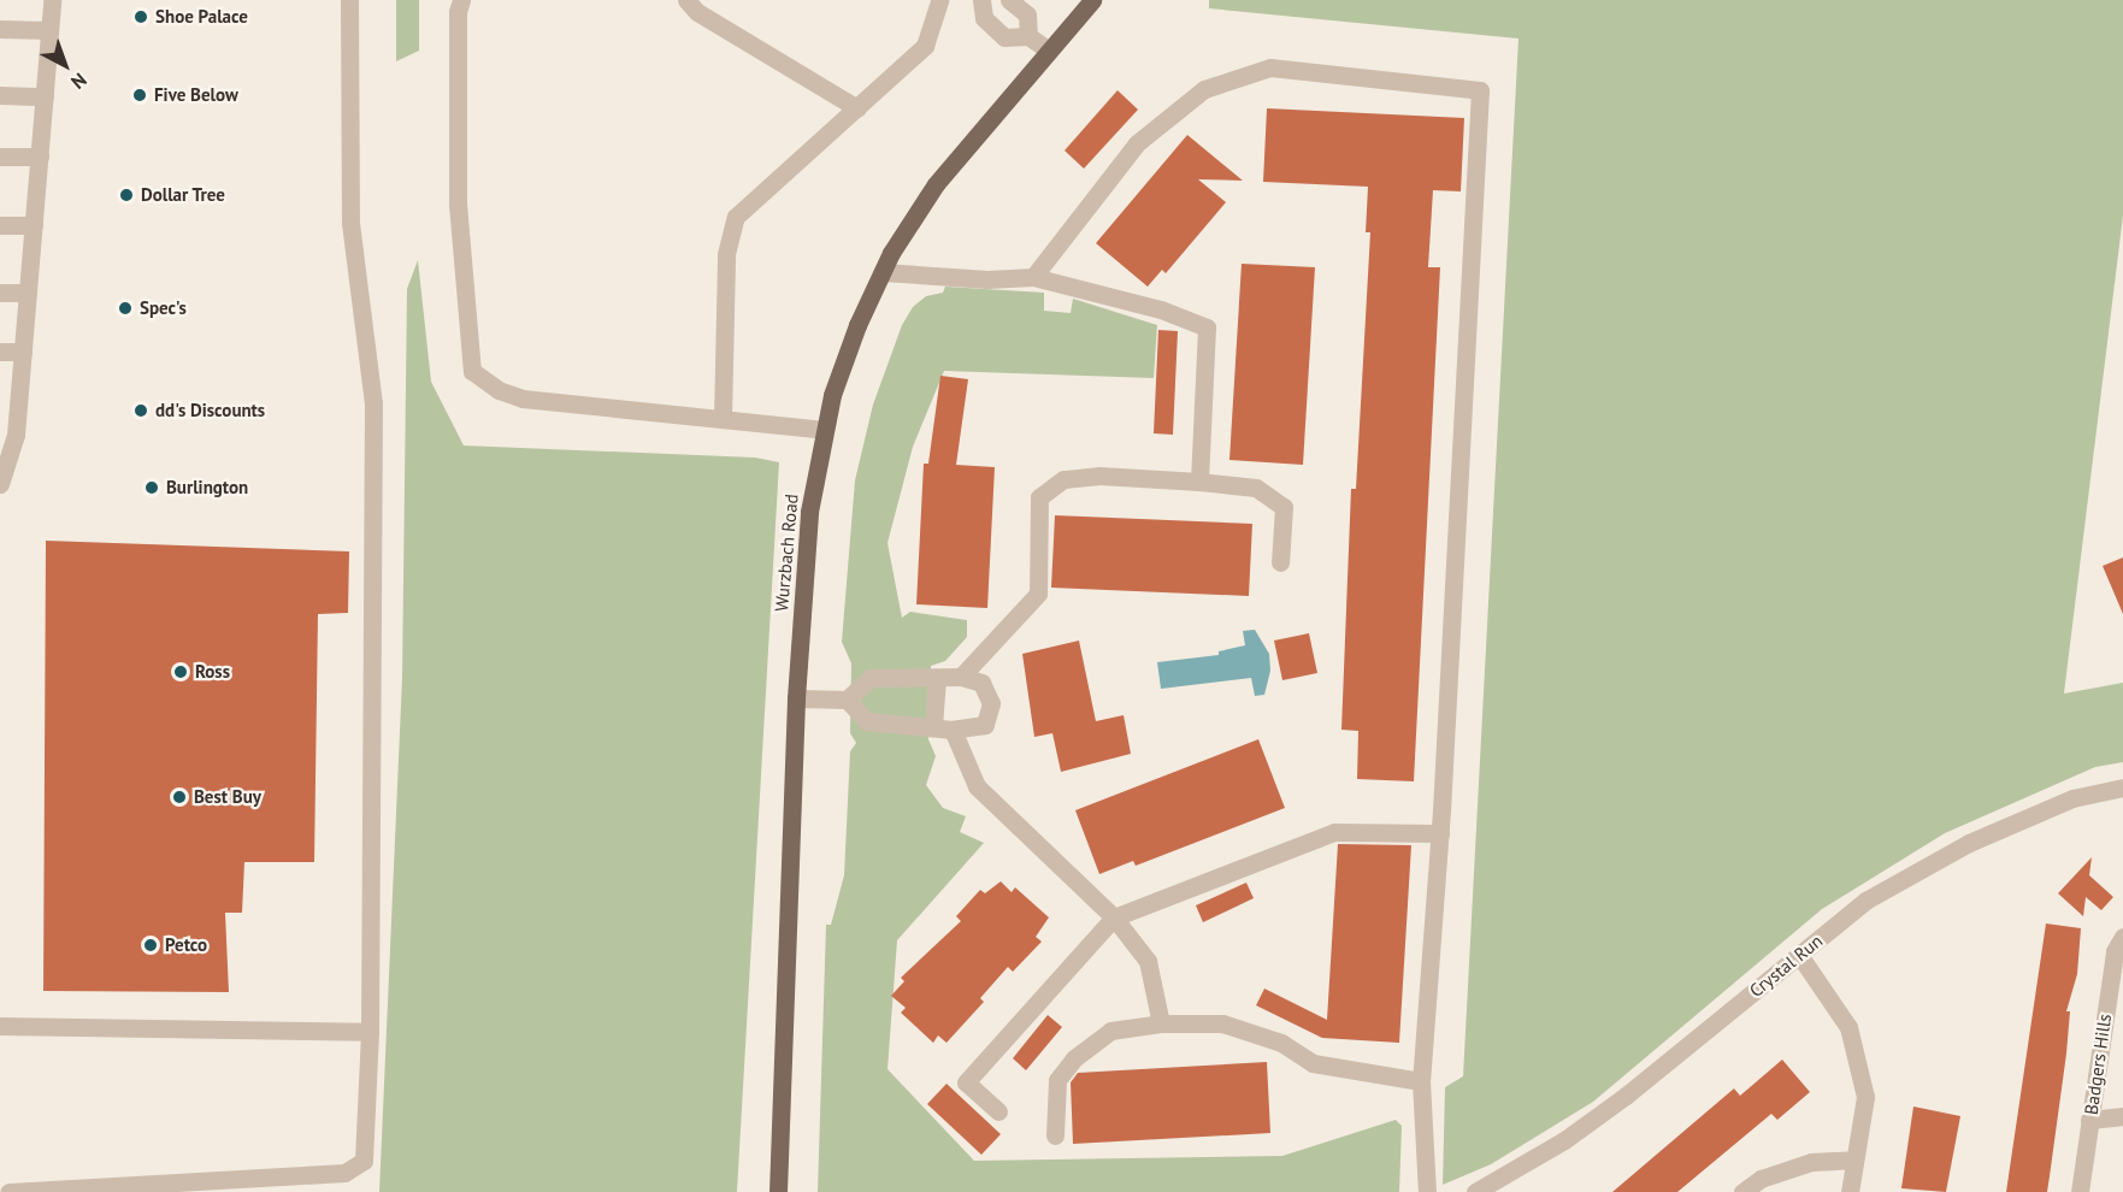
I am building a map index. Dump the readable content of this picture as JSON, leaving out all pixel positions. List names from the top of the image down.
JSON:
{
  "streets": {
    "main road": ["Wurzbach Road"],
    "street": ["Crystal Run", "Badgers Hills"]
  },
  "places": [
    "Shoe Palace",
    "Five Below",
    "Dollar Tree",
    "Spec's",
    "dd's Discounts",
    "Burlington",
    "Ross",
    "Best Buy",
    "Petco"
  ],
  "north": "bottom right"
}
